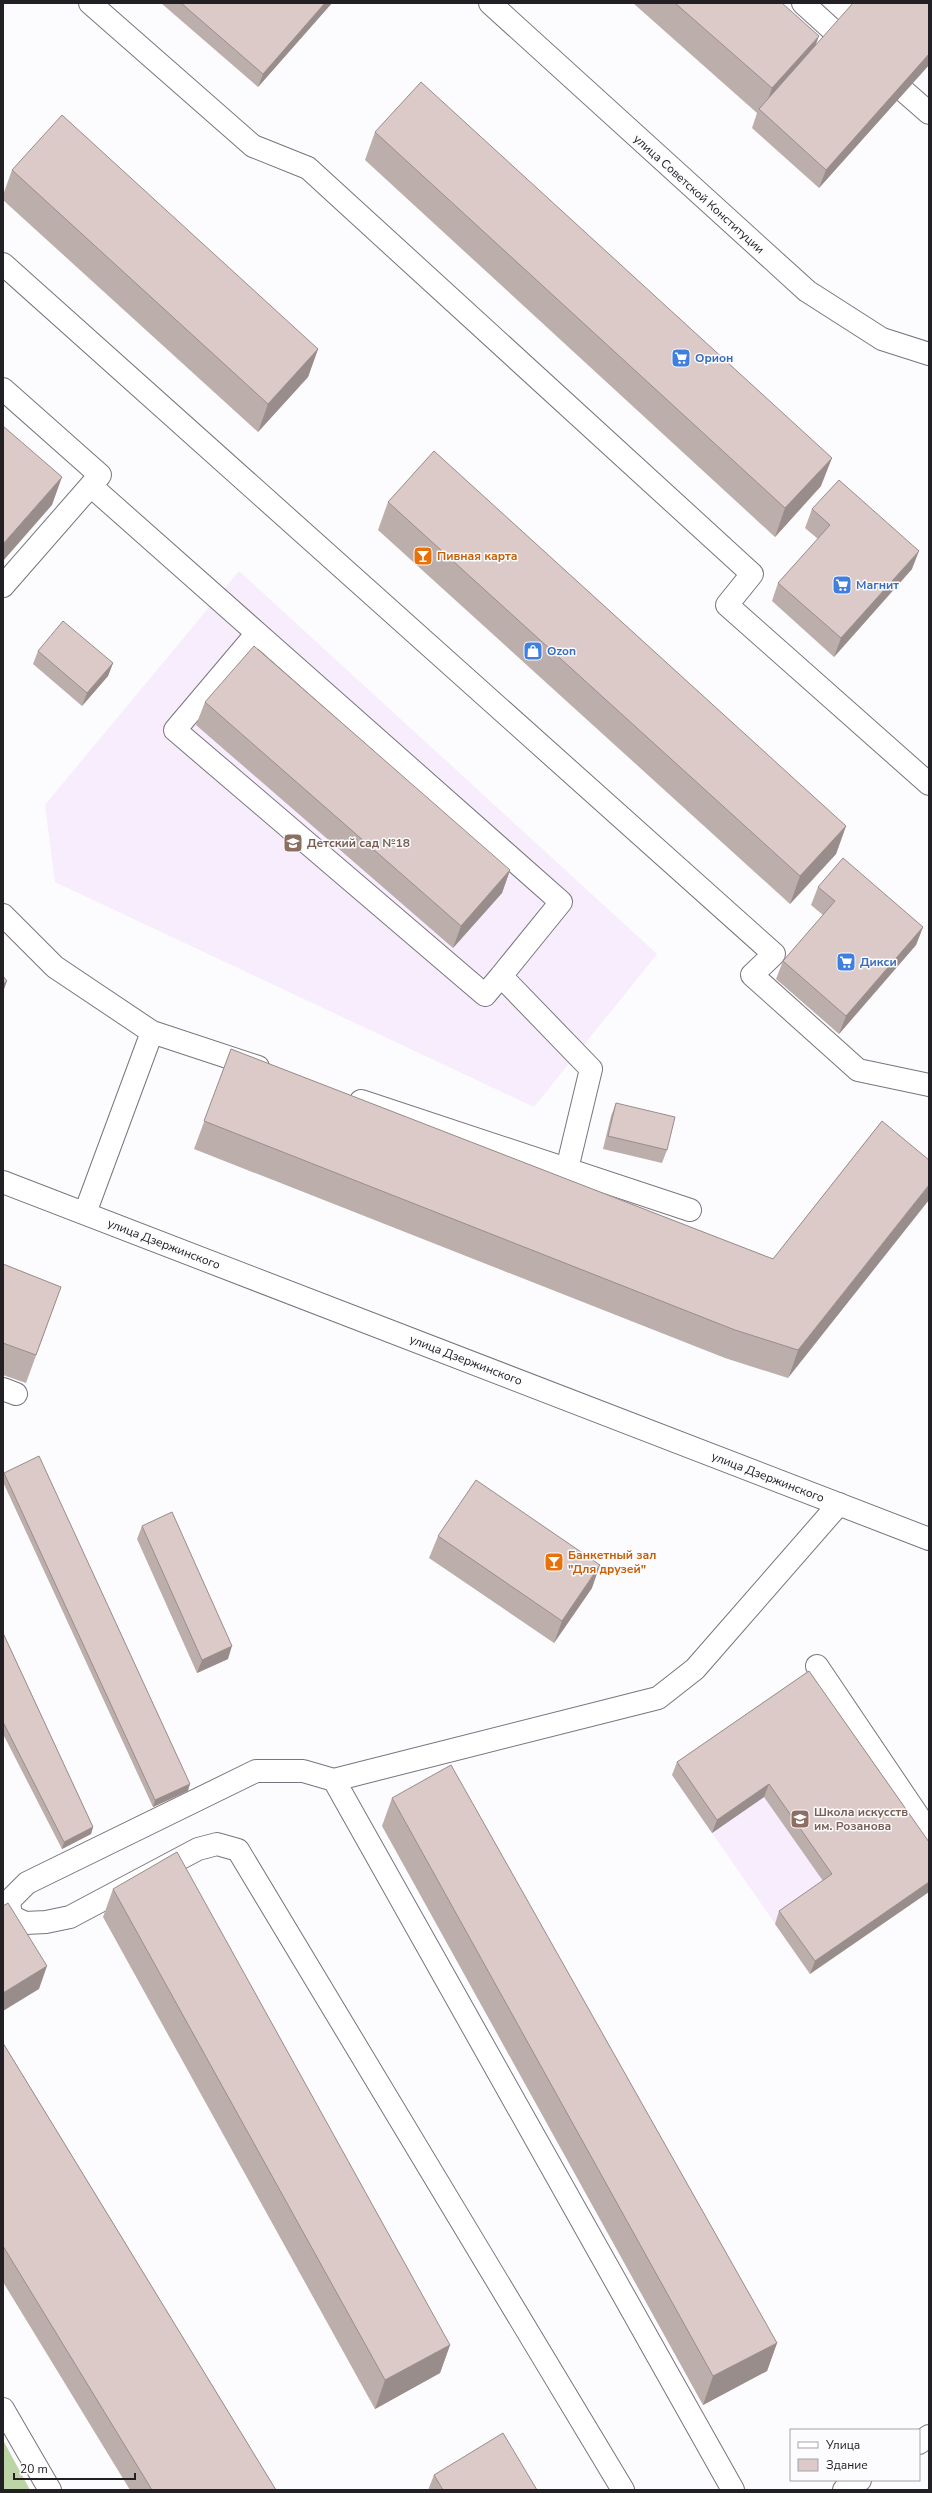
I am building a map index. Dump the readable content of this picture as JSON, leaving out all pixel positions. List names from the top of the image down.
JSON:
{
  "streets": {
    "street": ["улица Советской Конституции", "улица Дзержинского"]
  },
  "places": {
    "supermarket": ["Орион", "Магнит", "Дикси"],
    "bar": ["Пивная карта", "Банкетный зал \"Для друзей\""],
    "shop": ["Ozon"],
    "school or university": ["Детский сад №18", "Школа искусств им. Розанова"]
  },
  "legend": ["Улица", "Здание"],
  "scale_bar": "20 m"
}
